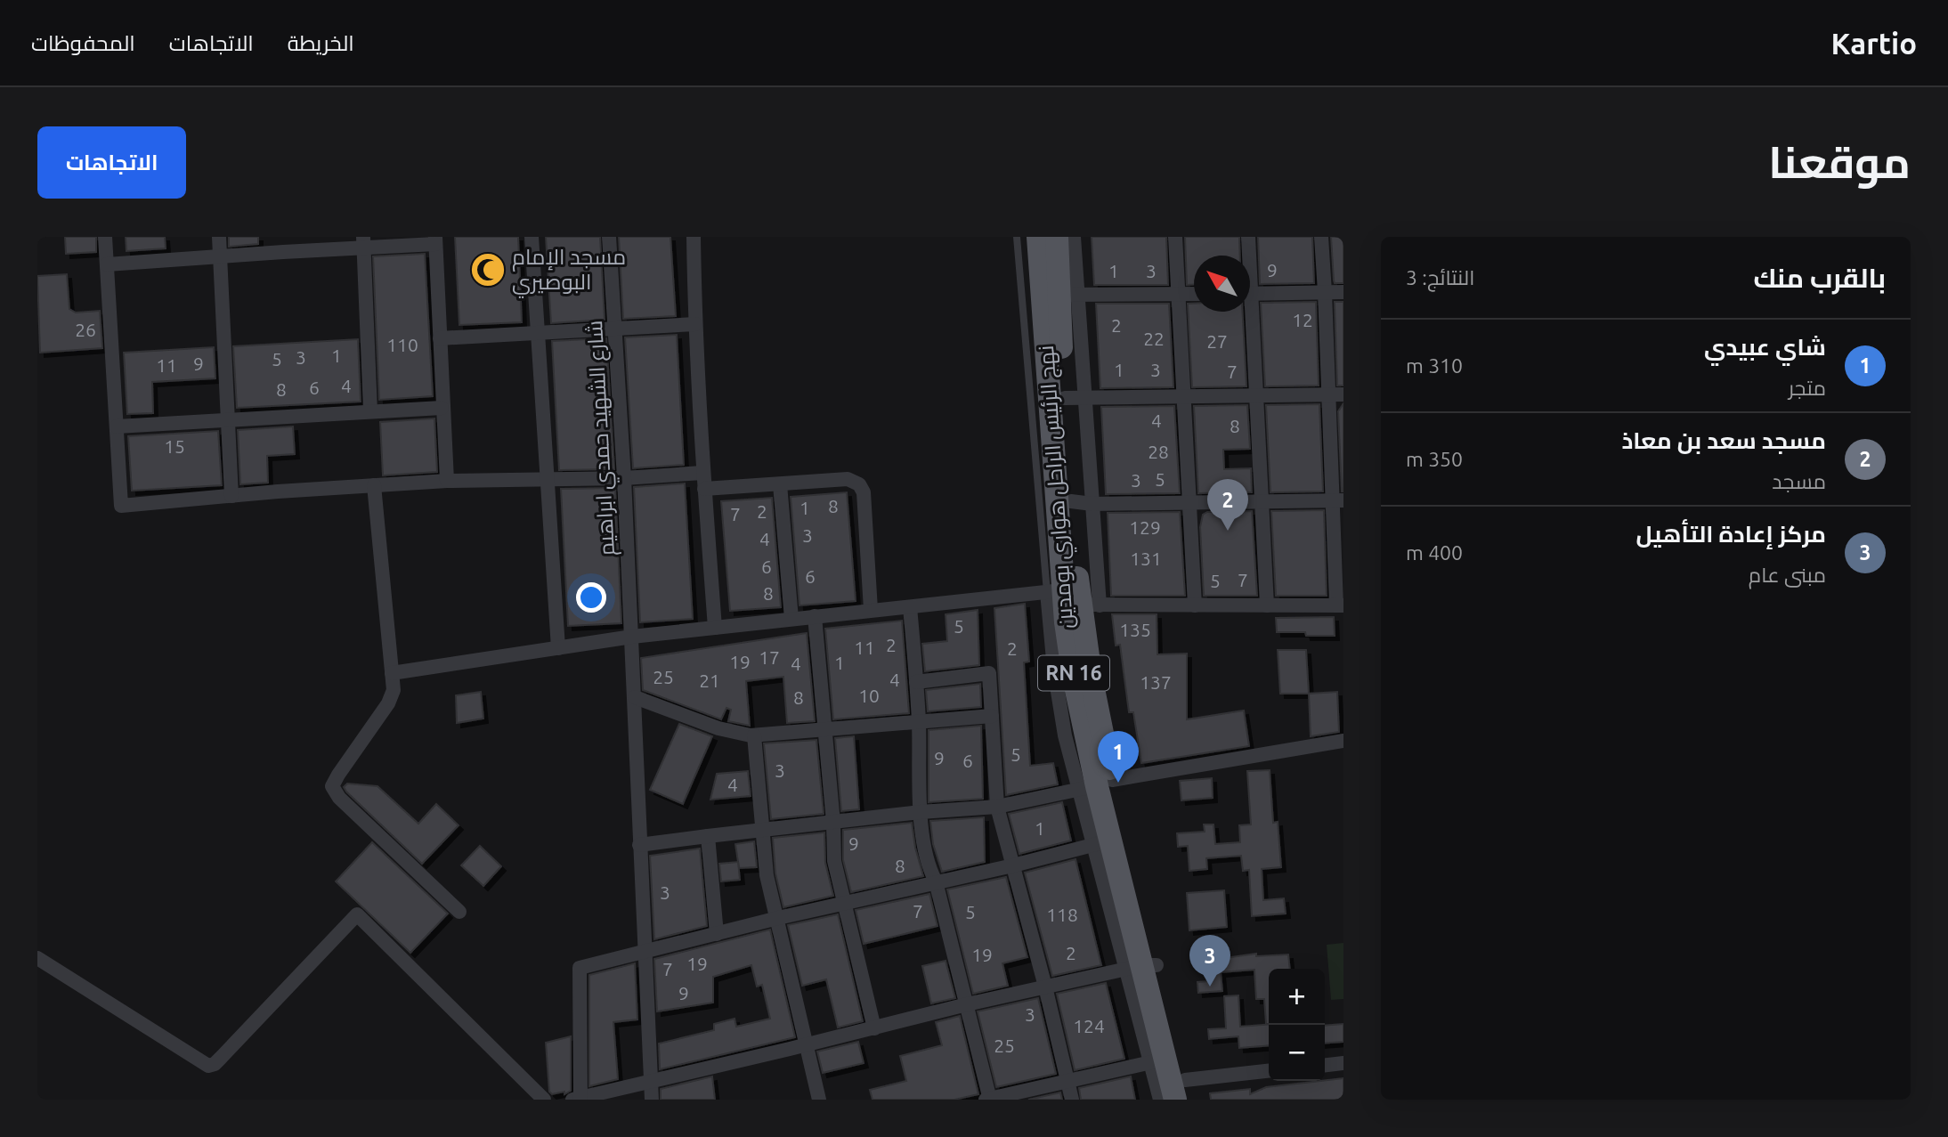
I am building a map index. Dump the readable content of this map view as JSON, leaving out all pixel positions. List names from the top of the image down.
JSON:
{
  "streets": {
    "main road": ["نهج الرئيس الراحل هواري بومدين", "RN 16"],
    "street": ["شارع الشهيد حمدي ابراهيم"]
  },
  "places": {
    "mosque": ["مسجد الإمام البوصيري"]
  },
  "house_numbers": [
    "9",
    "1",
    "3",
    "12",
    "2",
    "26",
    "22",
    "27",
    "110",
    "1",
    "3",
    "5",
    "9",
    "11",
    "1",
    "3",
    "7",
    "4",
    "6",
    "8",
    "4",
    "8",
    "15",
    "28",
    "5",
    "3",
    "8",
    "1",
    "2",
    "7",
    "129",
    "3",
    "4",
    "131",
    "6",
    "6",
    "7",
    "5",
    "8",
    "5",
    "135",
    "2",
    "11",
    "2",
    "17",
    "19",
    "1",
    "4",
    "25",
    "4",
    "21",
    "137",
    "10",
    "8",
    "5",
    "9",
    "6",
    "3",
    "4",
    "1",
    "9",
    "8",
    "3",
    "7",
    "5",
    "118",
    "2",
    "19",
    "19",
    "7",
    "9",
    "3",
    "124",
    "25"
  ],
  "north": "top left",
  "page": {
    "header": "Kartio",
    "nav": ["الخريطة", "الاتجاهات", "المحفوظات"],
    "title": "موقعنا",
    "buttons": "الاتجاهات",
    "heading": ["بالقرب منك", "النتائج: 3"],
    "list": [
      {
        "mark": "1",
        "name": "شاي عبيدي",
        "note": "متجر",
        "value": "310 m"
      },
      {
        "mark": "2",
        "name": "مسجد سعد بن معاذ",
        "note": "مسجد",
        "value": "350 m"
      },
      {
        "mark": "3",
        "name": "مركز إعادة التأهيل",
        "note": "مبنى عام",
        "value": "400 m"
      }
    ],
    "pins": ["2", "1", "3"],
    "map_buttons": ["+", "−"]
  }
}
